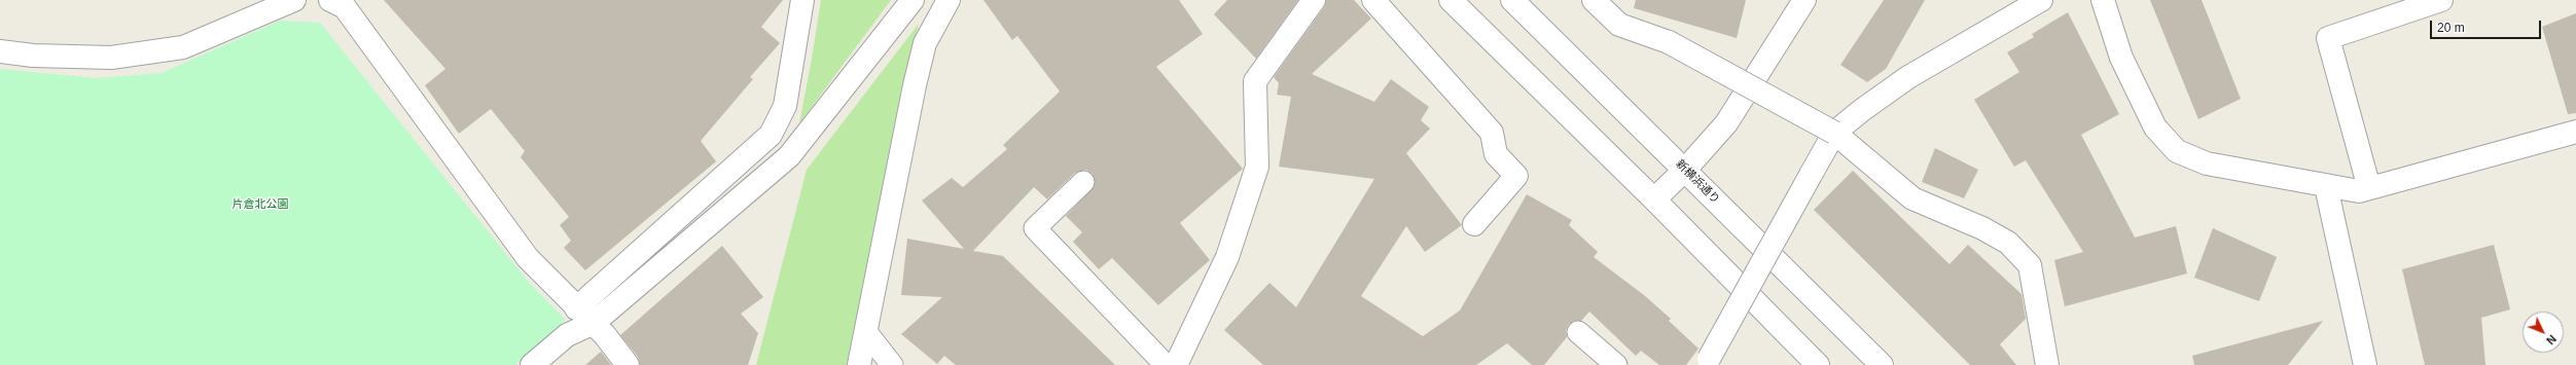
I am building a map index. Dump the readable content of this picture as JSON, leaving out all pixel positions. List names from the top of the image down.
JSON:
{
  "streets": {
    "street": ["新横浜通り"]
  },
  "parks": ["片倉北公園"],
  "scale_bar": "20 m",
  "north": "bottom right"
}
